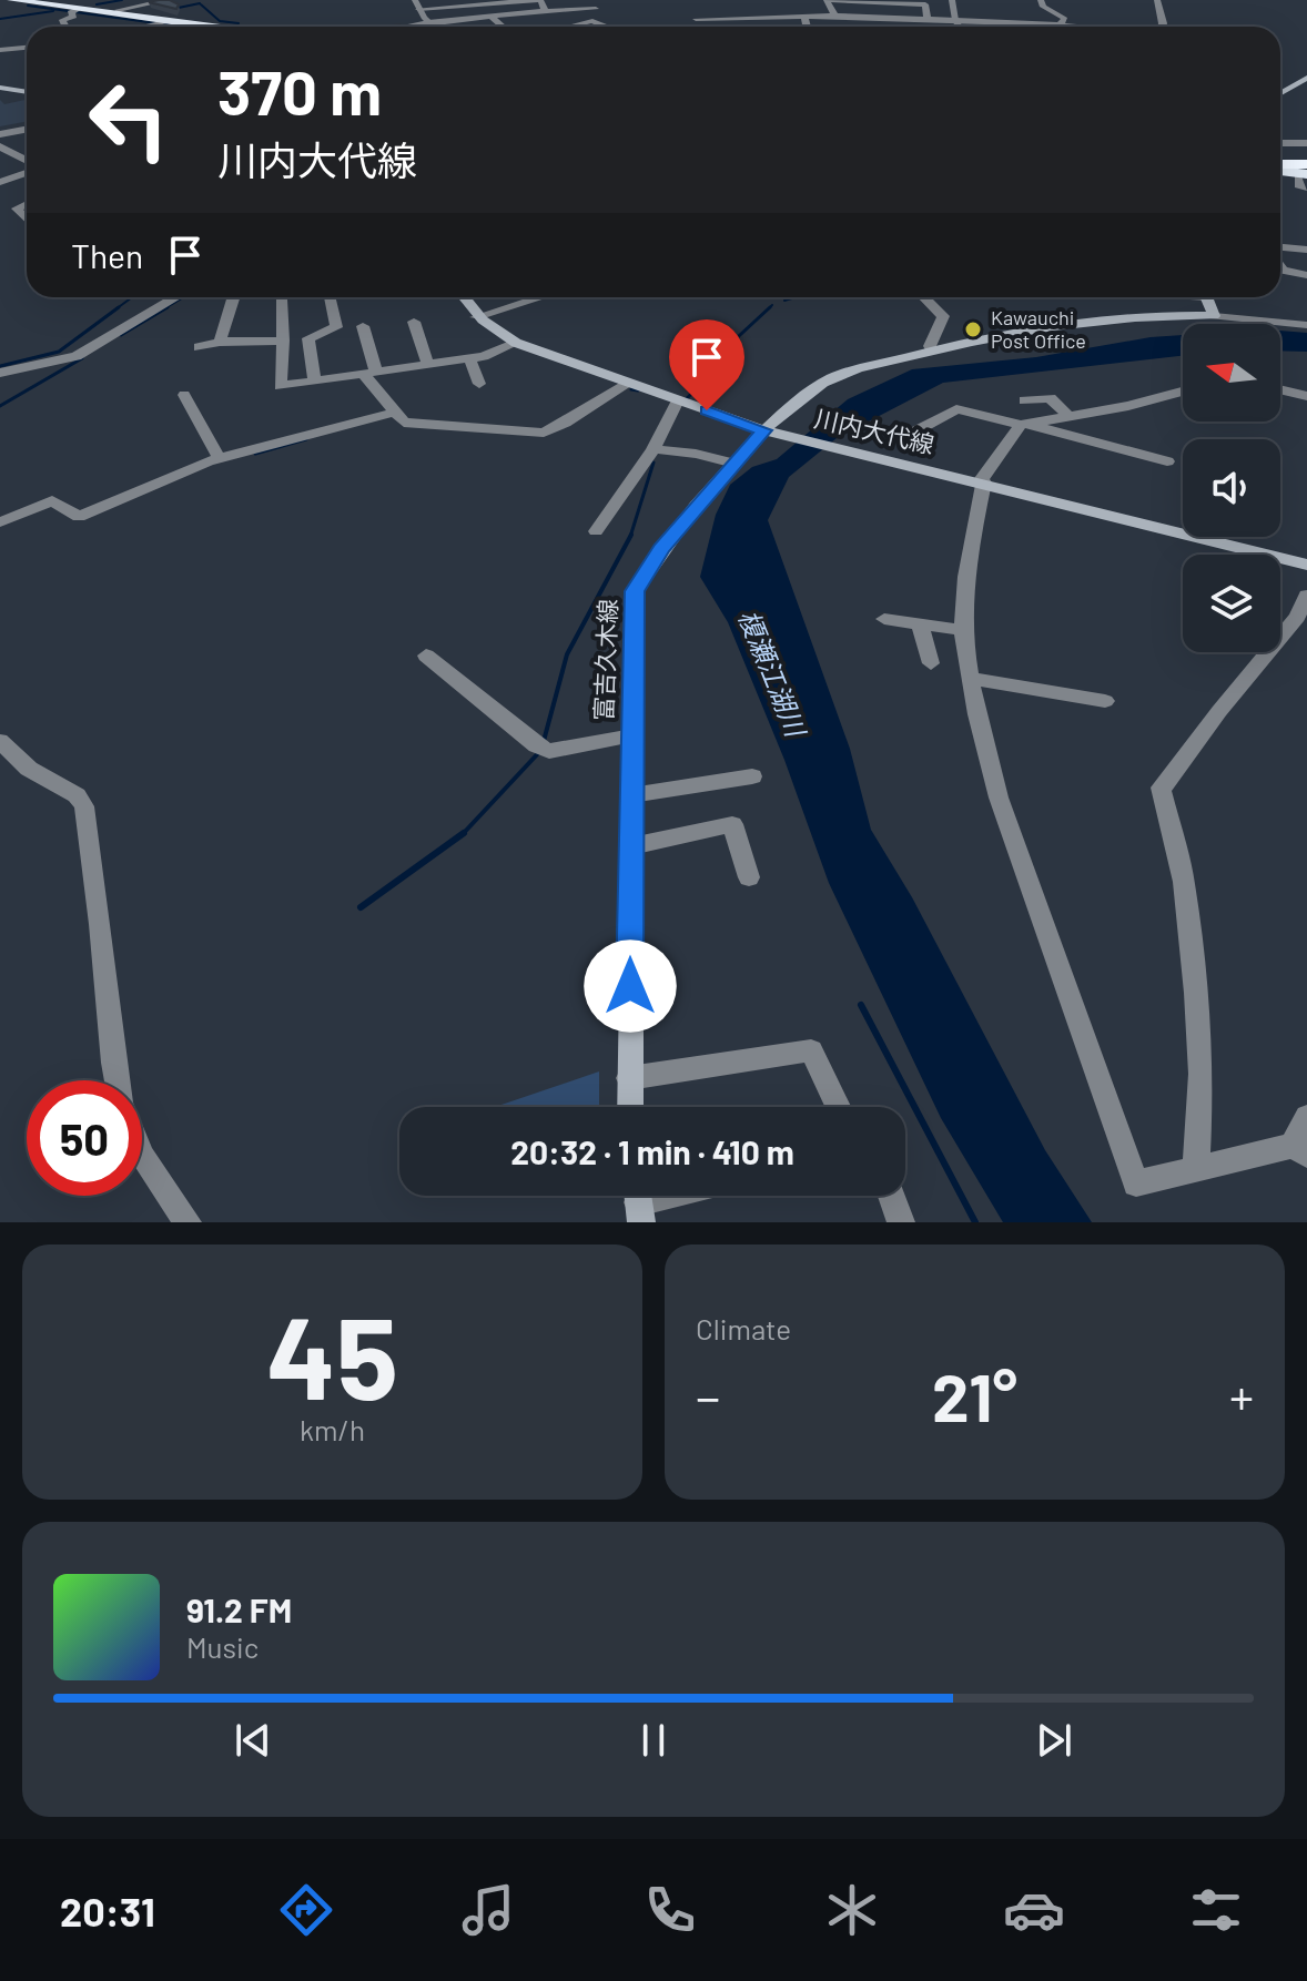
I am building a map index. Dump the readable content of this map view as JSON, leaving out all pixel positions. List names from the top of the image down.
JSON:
{
  "streets": {
    "main road": ["川内大代線", "富吉久木線"]
  },
  "crossings": [
    ["川内大代線", "富吉久木線"]
  ],
  "water": ["榎瀬江湖川"],
  "places": ["Kawauchi Post Office"],
  "north": "left",
  "page": {
    "turn": ["370 m", "川内大代線"],
    "then": "Then",
    "limit": "50",
    "trip": "20:32 · 1 min · 410 m",
    "tile": [
      ["45", "km/h"],
      "Climate"
    ],
    "heat": ["−", "21°", "+"],
    "song": ["91.2 FM", "Music"],
    "tabs": "20:31"
  }
}
